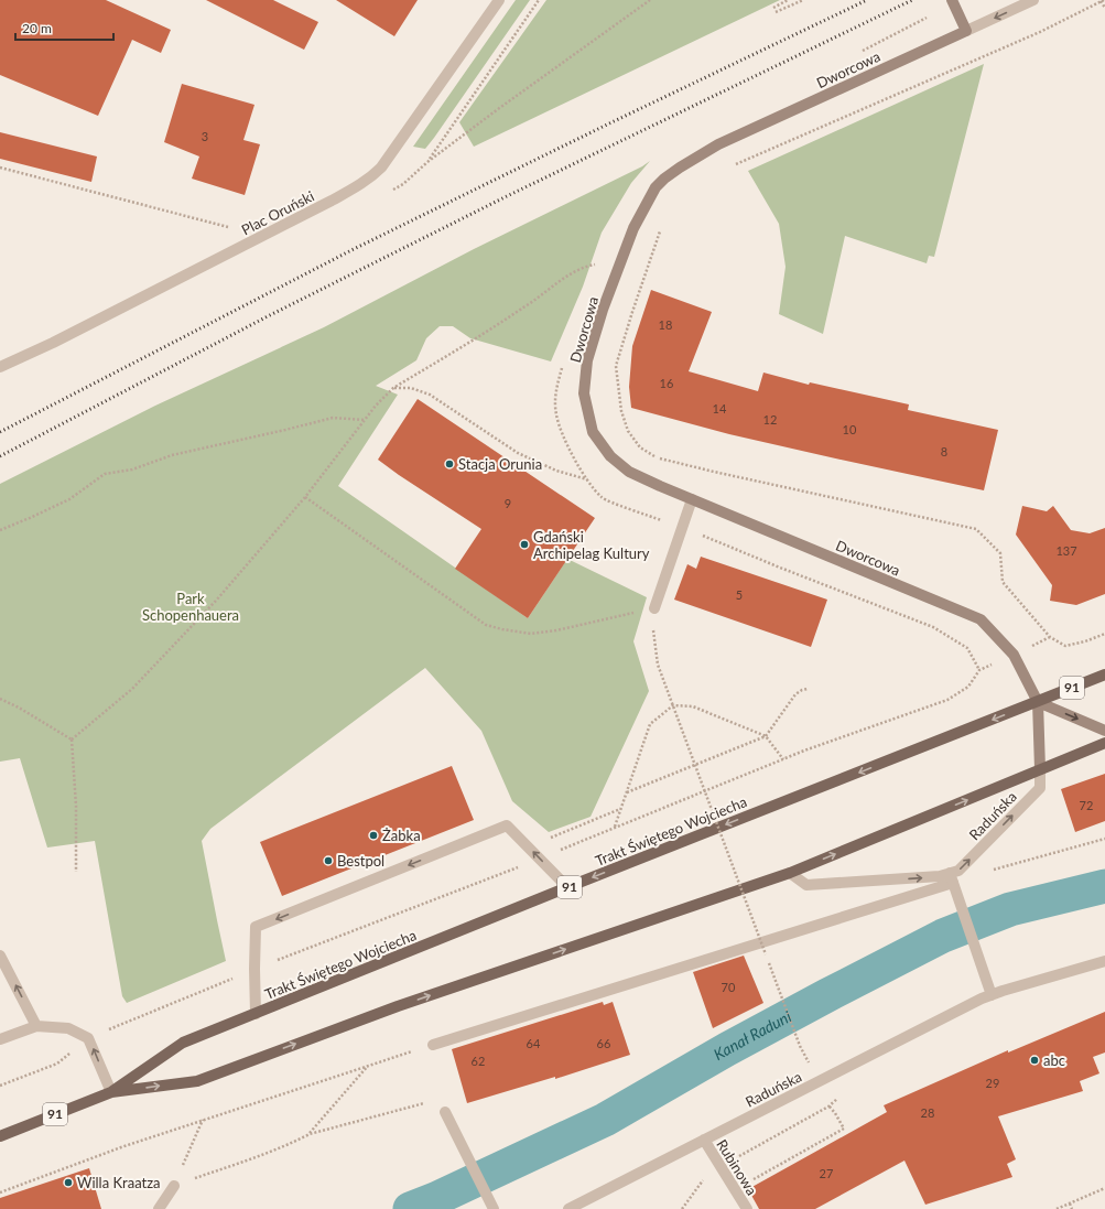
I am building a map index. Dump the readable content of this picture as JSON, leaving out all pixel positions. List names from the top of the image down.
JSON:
{
  "streets": {
    "main road": ["91", "Trakt Świętego Wojciecha"],
    "street": [
      "Dworcowa",
      "Plac Oruński",
      "Raduńska",
      "Rubinowa"
    ]
  },
  "crossings": [
    ["Dworcowa", "Raduńska"],
    ["Dworcowa", "Trakt Świętego Wojciecha"],
    ["Raduńska", "Trakt Świętego Wojciecha"],
    ["Raduńska", "Rubinowa"]
  ],
  "water": ["Kanał Raduni"],
  "parks": ["Park Schopenhauera"],
  "places": [
    "Stacja Orunia",
    "Gdański Archipelag Kultury",
    "Żabka",
    "Bestpol",
    "abc",
    "Willa Kraatza"
  ],
  "house_numbers": [
    "3",
    "18",
    "16",
    "14",
    "12",
    "10",
    "8",
    "9",
    "137",
    "5",
    "72",
    "70",
    "64",
    "66",
    "62",
    "29",
    "28",
    "27"
  ],
  "scale_bar": "20 m"
}
